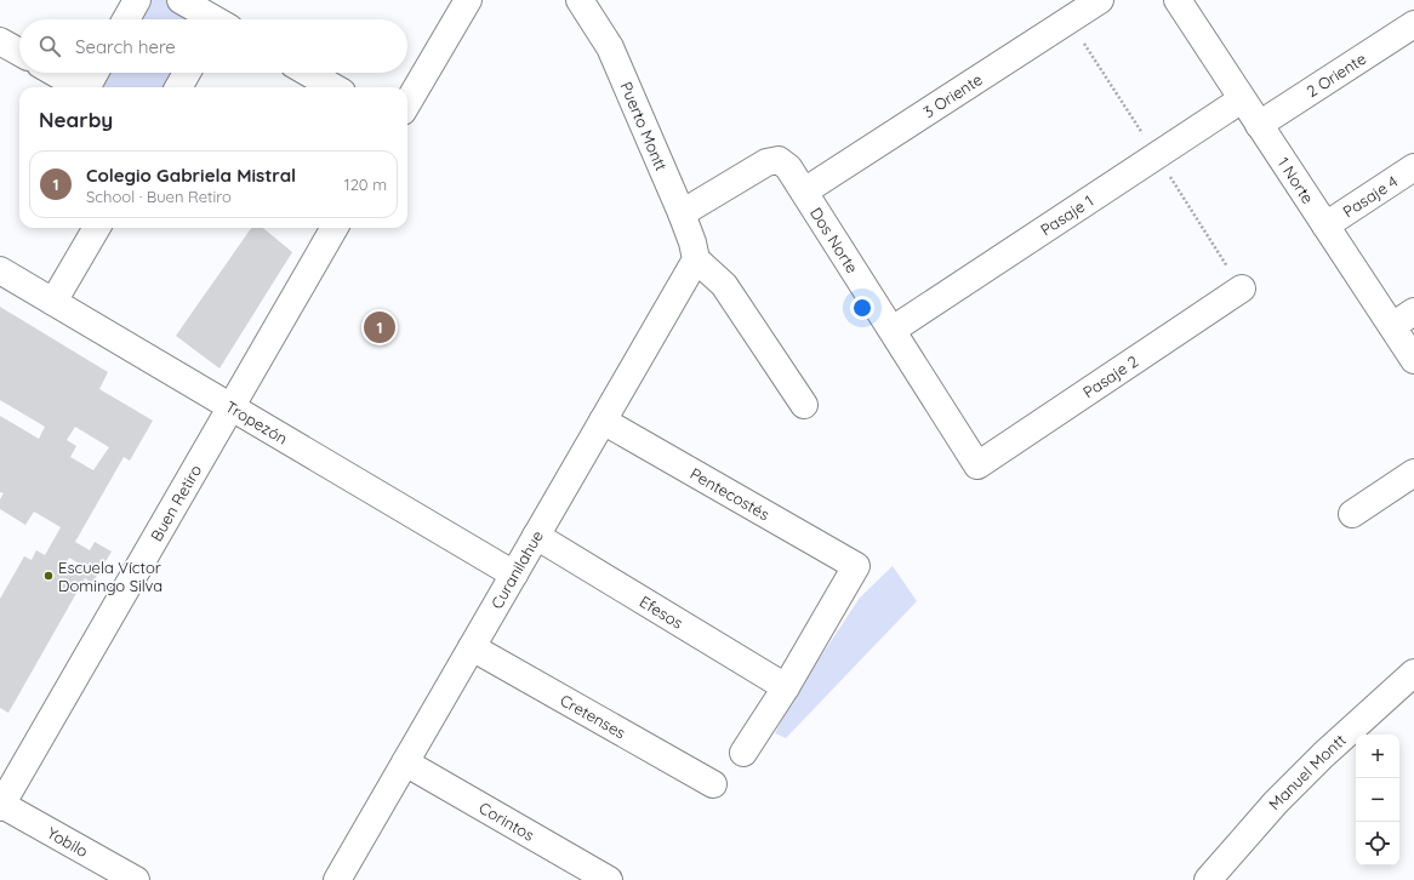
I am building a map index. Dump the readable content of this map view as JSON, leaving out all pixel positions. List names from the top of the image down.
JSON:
{
  "streets": {
    "street": [
      "2 Oriente",
      "3 Oriente",
      "Puerto Montt",
      "1 Norte",
      "Pasaje 4",
      "Pasaje 1",
      "Dos Norte",
      "Pasaje 2",
      "Tropezón",
      "Pentecostés",
      "Buen Retiro",
      "Curanilahue",
      "Efesos",
      "Cretenses",
      "Manuel Montt",
      "Corintos",
      "Yobilo"
    ]
  },
  "crossings": [
    ["2 Oriente", "1 Norte"],
    ["3 Oriente", "Dos Norte"],
    ["Puerto Montt", "Dos Norte"],
    ["Puerto Montt", "Curanilahue"],
    ["1 Norte", "Pasaje 4"],
    ["1 Norte", "Pasaje 1"],
    ["Pasaje 1", "Dos Norte"],
    ["Dos Norte", "Pasaje 2"],
    ["Tropezón", "Buen Retiro"],
    ["Tropezón", "Curanilahue"],
    ["Pentecostés", "Curanilahue"],
    ["Pentecostés", "Efesos"],
    ["Buen Retiro", "Yobilo"],
    ["Curanilahue", "Efesos"],
    ["Curanilahue", "Cretenses"],
    ["Curanilahue", "Corintos"]
  ],
  "places": ["Escuela Víctor Domingo Silva"],
  "page": {
    "search": "Search here",
    "heading": "Nearby",
    "list": [
      {
        "mark": "1",
        "name": "Colegio Gabriela Mistral",
        "note": "School · Buen Retiro",
        "value": "120 m"
      }
    ],
    "pins": "1",
    "map_buttons": ["+", "−"]
  }
}
